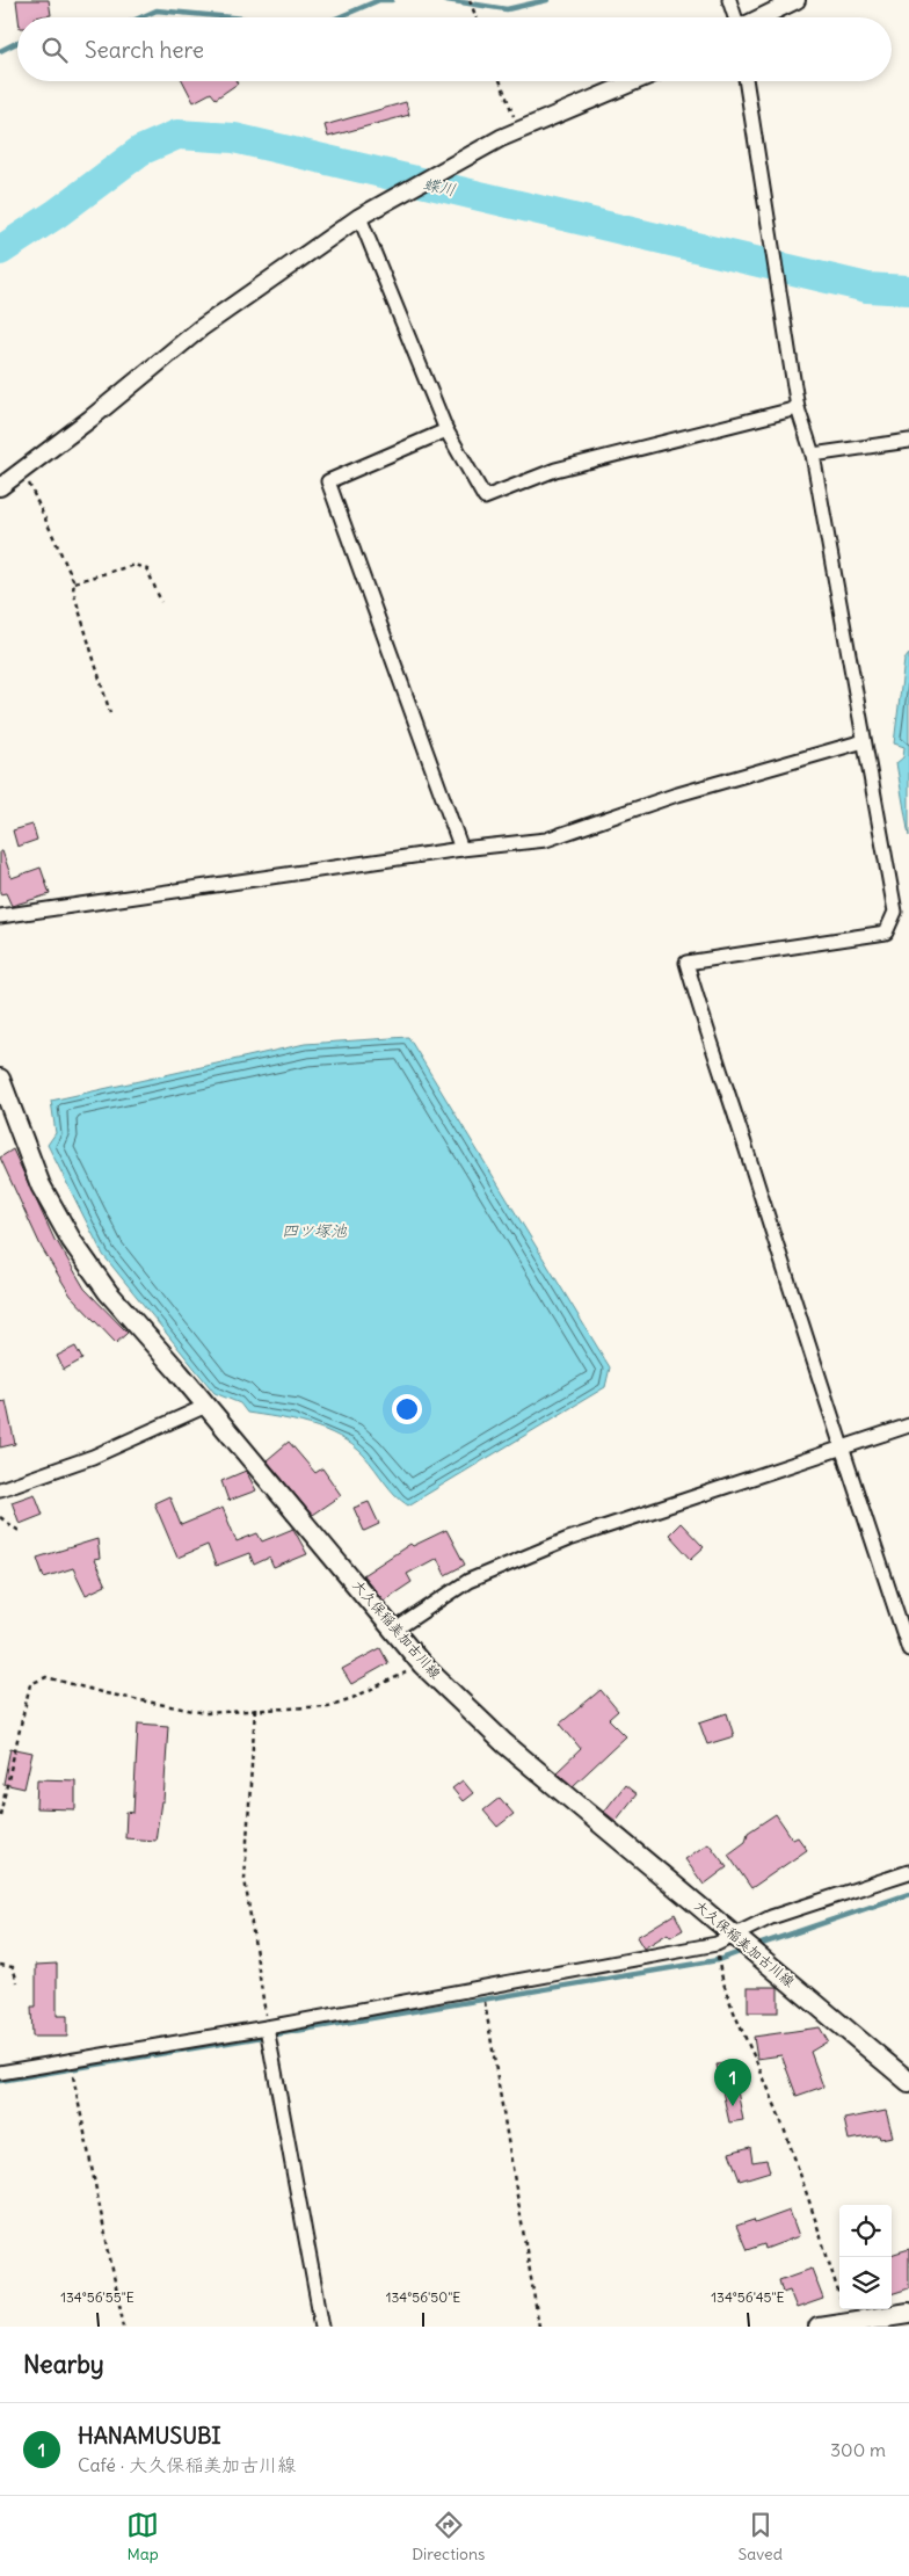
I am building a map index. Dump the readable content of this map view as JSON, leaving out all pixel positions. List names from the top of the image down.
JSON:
{
  "streets": {
    "main road": ["大久保稲美加古川線"]
  },
  "water": ["蝶川", "四ツ塚池"],
  "page": {
    "search": "Search here",
    "pins": "1",
    "heading": "Nearby",
    "list": [
      {
        "mark": "1",
        "name": "HANAMUSUBI",
        "note": "Café · 大久保稲美加古川線",
        "value": "300 m"
      }
    ],
    "nav": ["Map", "Directions", "Saved"]
  },
  "coordinates": ["134°56'55\"E", "134°56'50\"E", "134°56'45\"E"]
}
